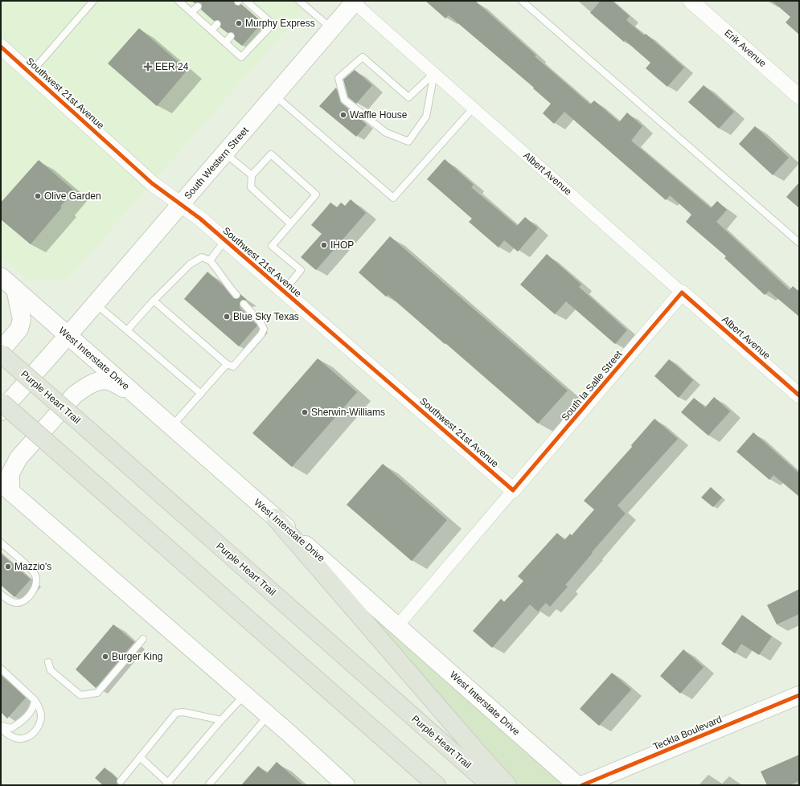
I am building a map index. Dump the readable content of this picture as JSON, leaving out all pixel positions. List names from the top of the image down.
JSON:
{
  "streets": {
    "highway": ["Purple Heart Trail"],
    "main road": ["South Western Street", "West Interstate Drive", "Teckla Boulevard"],
    "street": [
      "Erik Avenue",
      "Southwest 21st Avenue",
      "Albert Avenue",
      "South la Salle Street"
    ]
  },
  "crossings": [
    ["Southwest 21st Avenue", "South Western Street"],
    ["Southwest 21st Avenue", "South la Salle Street"],
    ["South Western Street", "Albert Avenue"],
    ["South Western Street", "West Interstate Drive"],
    ["Albert Avenue", "South la Salle Street"],
    ["West Interstate Drive", "South la Salle Street"]
  ],
  "places": {
    "other": [
      "Murphy Express",
      "Waffle House",
      "Olive Garden",
      "IHOP",
      "Blue Sky Texas",
      "Sherwin-Williams",
      "Mazzio's",
      "Burger King"
    ],
    "health": ["EER 24"]
  }
}
